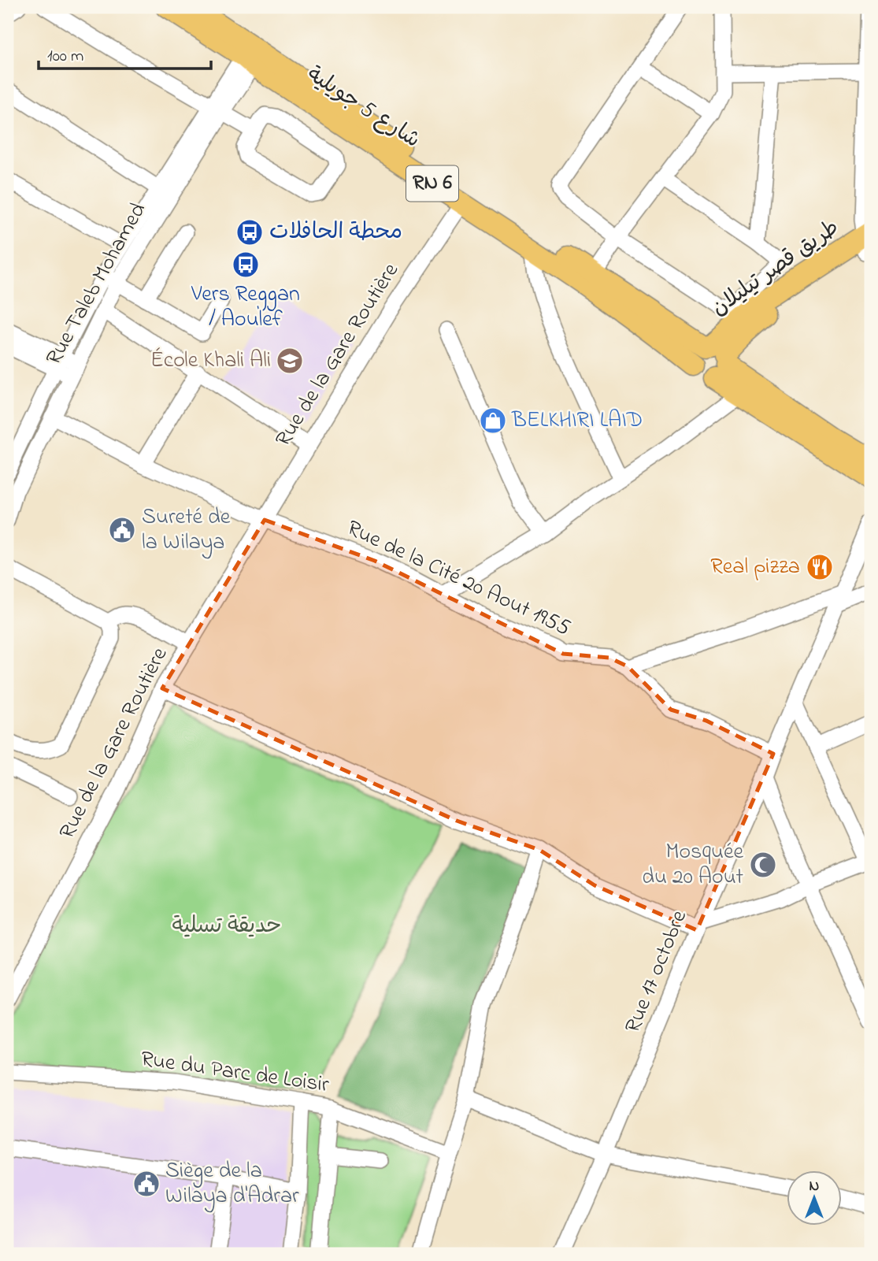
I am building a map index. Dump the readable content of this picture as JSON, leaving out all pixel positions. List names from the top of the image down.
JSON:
{
  "streets": {
    "main road": ["شارع 5 جويلية", "RN 6", "طريق قصر تيليلان"],
    "street": [
      "Rue Taleb Mohamed",
      "Rue de la Gare Routière",
      "Rue de la Cité 20 Aout 1955",
      "Rue 17 octobre",
      "Rue du Parc de Loisir"
    ]
  },
  "crossings": [
    ["شارع 5 جويلية", "طريق قصر تيليلان"],
    ["شارع 5 جويلية", "Rue Taleb Mohamed"],
    ["شارع 5 جويلية", "Rue de la Gare Routière"],
    ["Rue Taleb Mohamed", "Rue de la Cité 20 Aout 1955"],
    ["Rue de la Gare Routière", "Rue de la Cité 20 Aout 1955"],
    ["Rue de la Cité 20 Aout 1955", "Rue 17 octobre"]
  ],
  "parks": ["حديقة تسلية"],
  "places": {
    "bus stop": ["محطة الحافلات", "Vers Reggan / Aoulef"],
    "school or university": ["École Khali Ali"],
    "shop": ["BELKHIRI LAID"],
    "public building": ["Sureté de la Wilaya", "Siège de la Wilaya d'Adrar"],
    "restaurant": ["Real pizza"],
    "mosque": ["Mosquée du 20 Aout"]
  },
  "scale_bar": "100 m",
  "north": "top"
}
